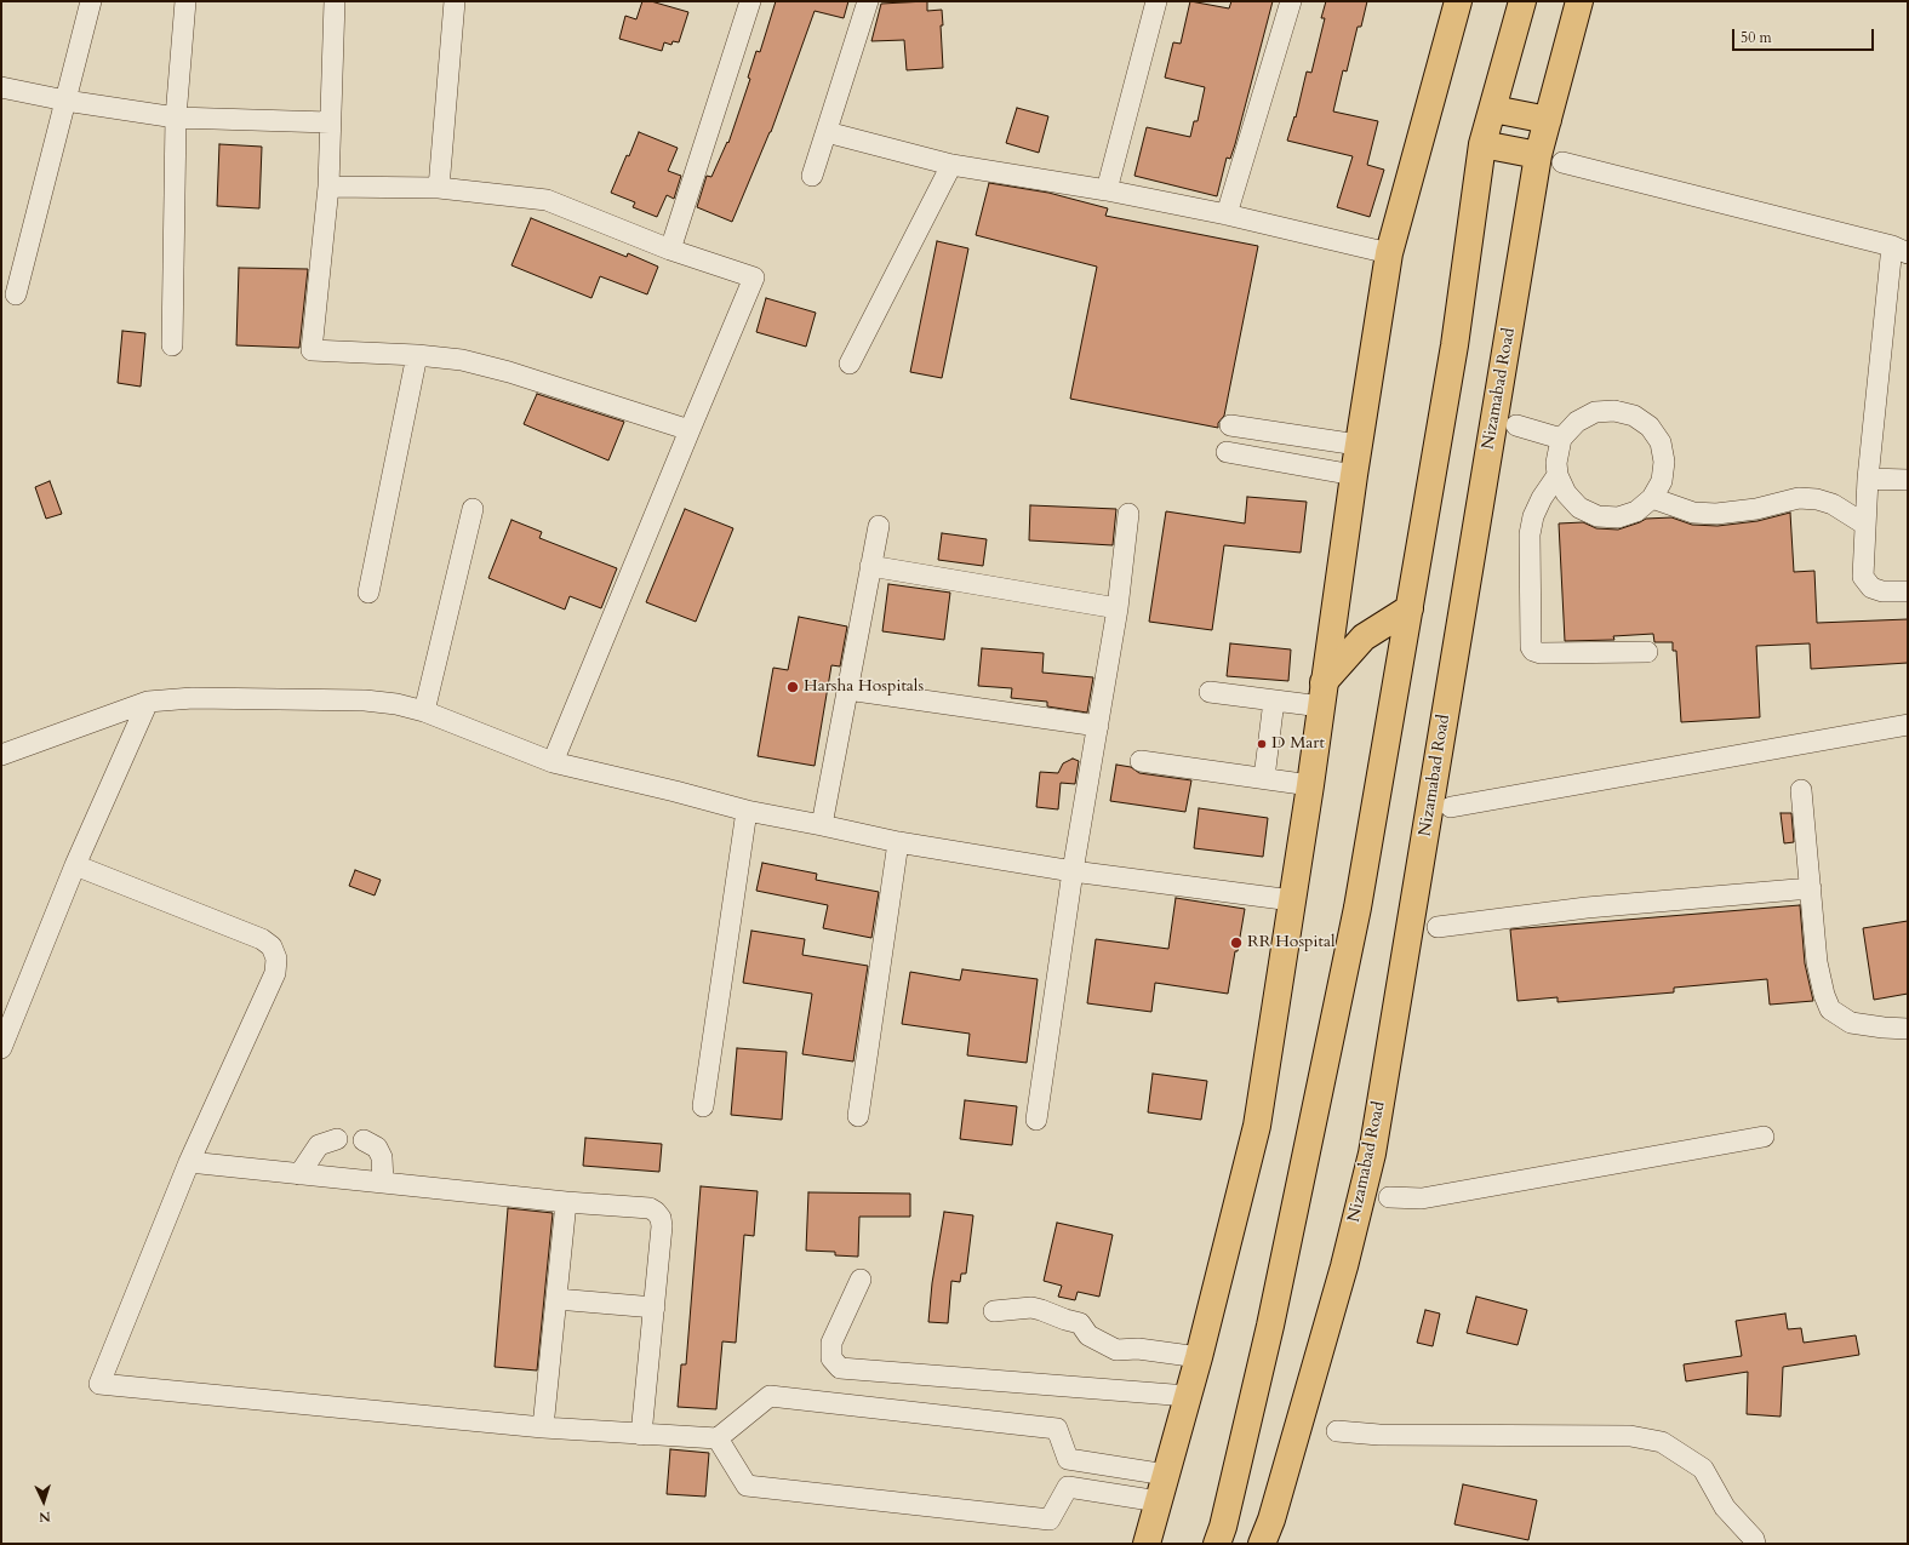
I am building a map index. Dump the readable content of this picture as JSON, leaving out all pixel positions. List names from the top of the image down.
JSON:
{
  "streets": {
    "main road": ["Nizamabad Road"]
  },
  "places": ["Harsha Hospitals", "D Mart", "RR Hospital"],
  "scale_bar": "50 m",
  "north": "bottom"
}
